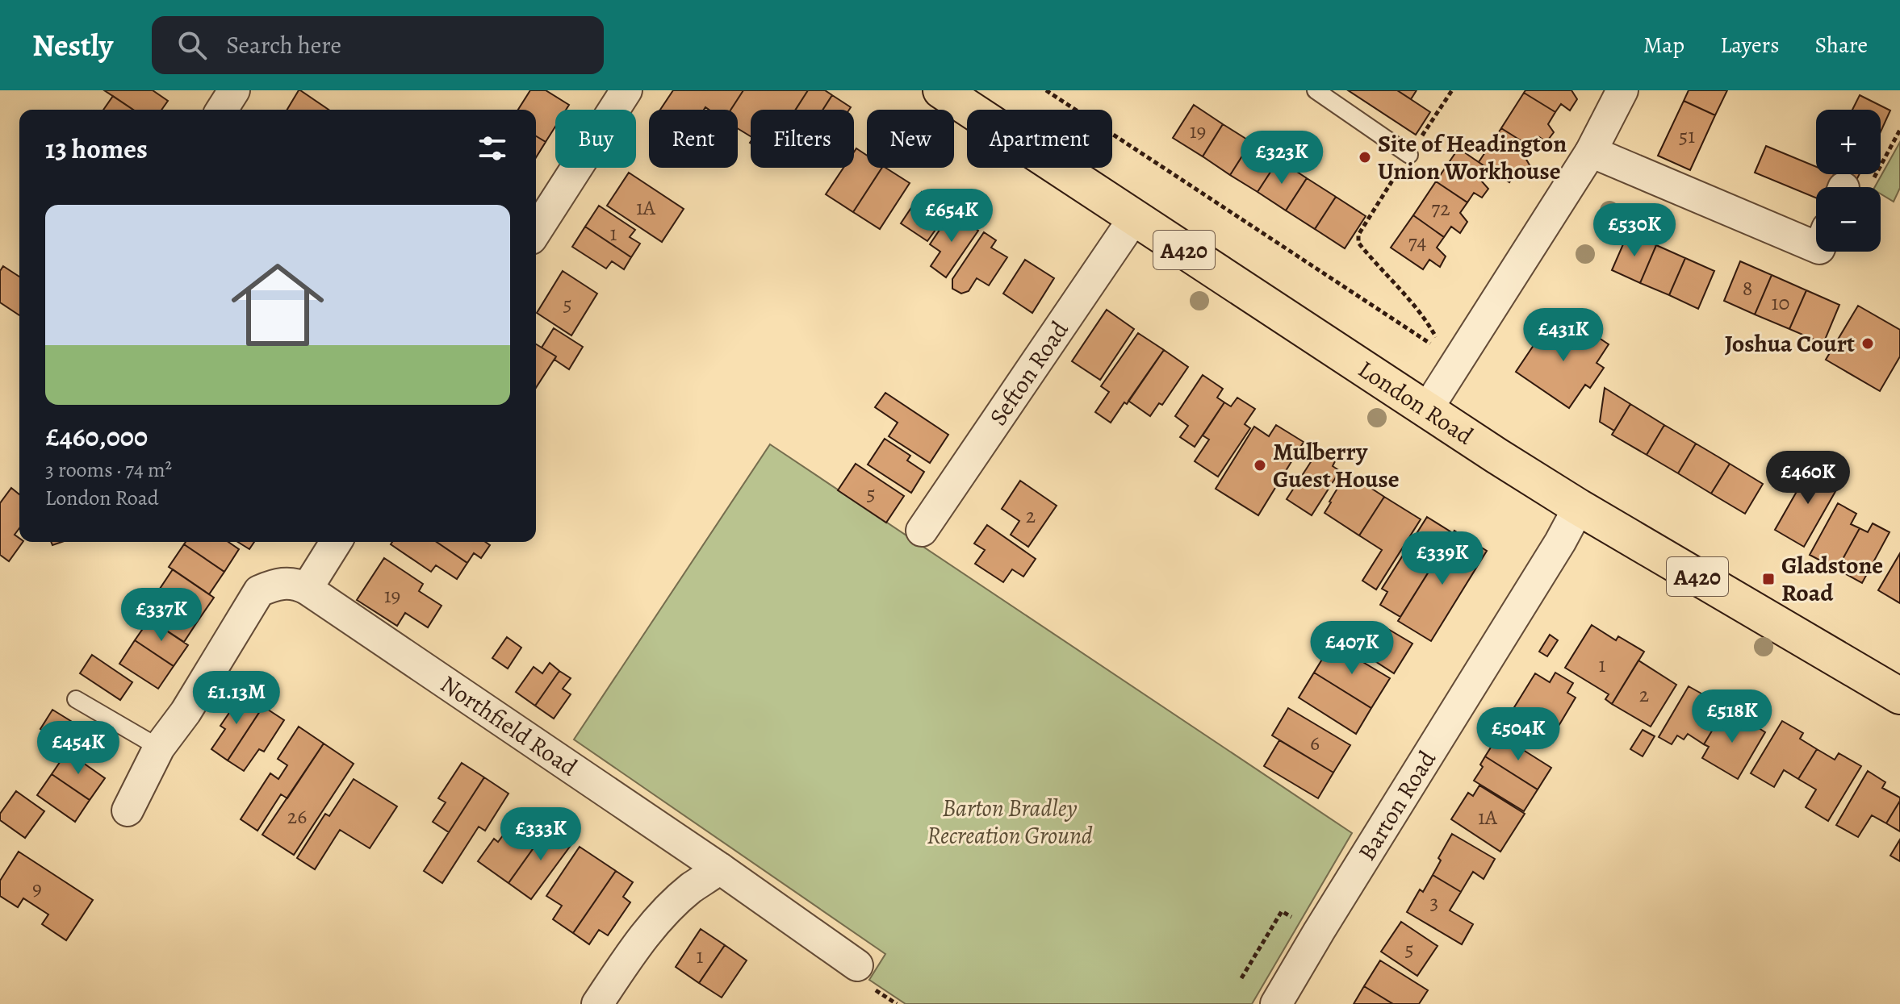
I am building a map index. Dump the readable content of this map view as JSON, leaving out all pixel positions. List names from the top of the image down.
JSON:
{
  "streets": {
    "main road": ["A420", "London Road"],
    "street": ["Sefton Road", "Northfield Road", "Barton Road"]
  },
  "crossings": [
    ["Sefton Road", "London Road"],
    ["London Road", "Barton Road"]
  ],
  "parks": ["Barton Bradley Recreation Ground"],
  "places": {
    "other": ["Site of Headington Union Workhouse", "Joshua Court", "Mulberry Guest House"],
    "transit": ["Gladstone Road"]
  },
  "house_numbers": [
    "19",
    "51",
    "1A",
    "72",
    "1",
    "74",
    "8",
    "10",
    "5",
    "5",
    "2",
    "19",
    "1",
    "2",
    "6",
    "26",
    "1A",
    "9",
    "3",
    "5",
    "1"
  ],
  "page": {
    "header": "Nestly",
    "search": "Search here",
    "nav": ["Map", "Layers", "Share"],
    "map_buttons": ["+", "−"],
    "chip": [
      "Buy",
      "Rent",
      "Filters",
      "New",
      "Apartment"
    ],
    "heading": "13 homes",
    "price": [
      "£323K",
      "£654K",
      "£530K",
      "£431K",
      "£460K",
      "£339K",
      "£337K",
      "£407K",
      "£1.13M",
      "£518K",
      "£504K",
      "£454K",
      "£333K"
    ],
    "list": [
      {
        "name": "£460,000",
        "note": "3 rooms · 74 m² · London Road"
      }
    ]
  }
}
